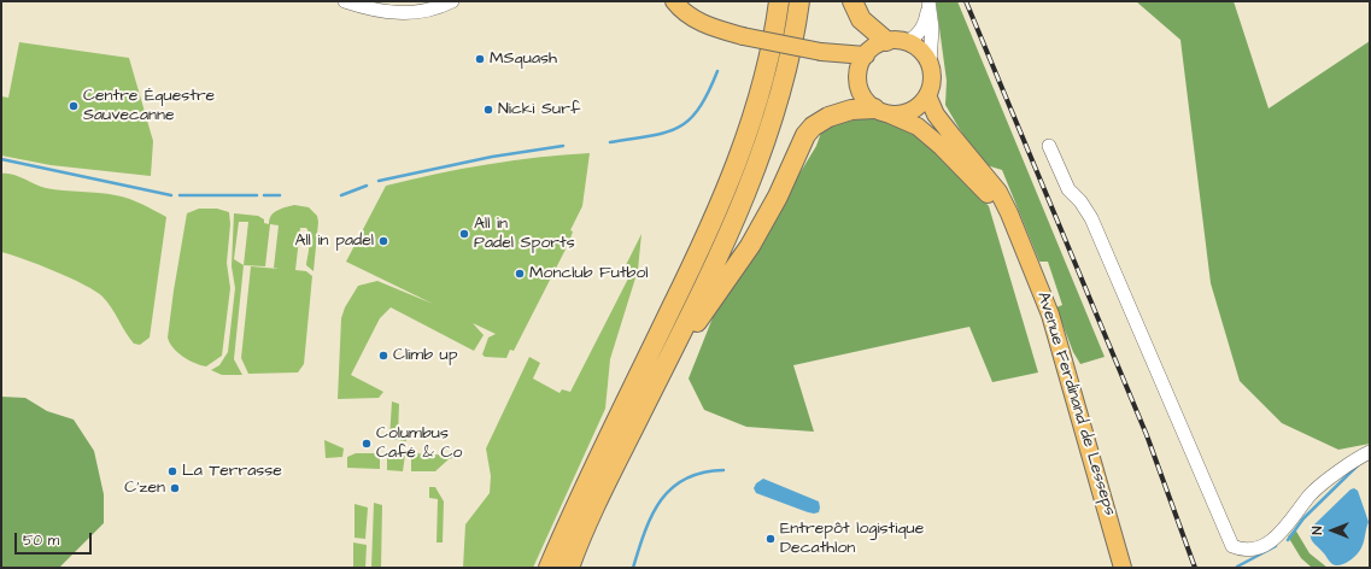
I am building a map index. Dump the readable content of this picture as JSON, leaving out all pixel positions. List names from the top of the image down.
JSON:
{
  "streets": {
    "main road": ["Avenue Ferdinand de Lesseps"]
  },
  "places": [
    "MSquash",
    "Centre Équestre Sauvecanne",
    "Nicki Surf",
    "All in Padel Sports",
    "All in padel",
    "Monclub Futbol",
    "Climb up",
    "Columbus Café & Co",
    "La Terrasse",
    "C'zen",
    "Entrepôt logistique Decathlon"
  ],
  "scale_bar": "50 m",
  "north": "left"
}
